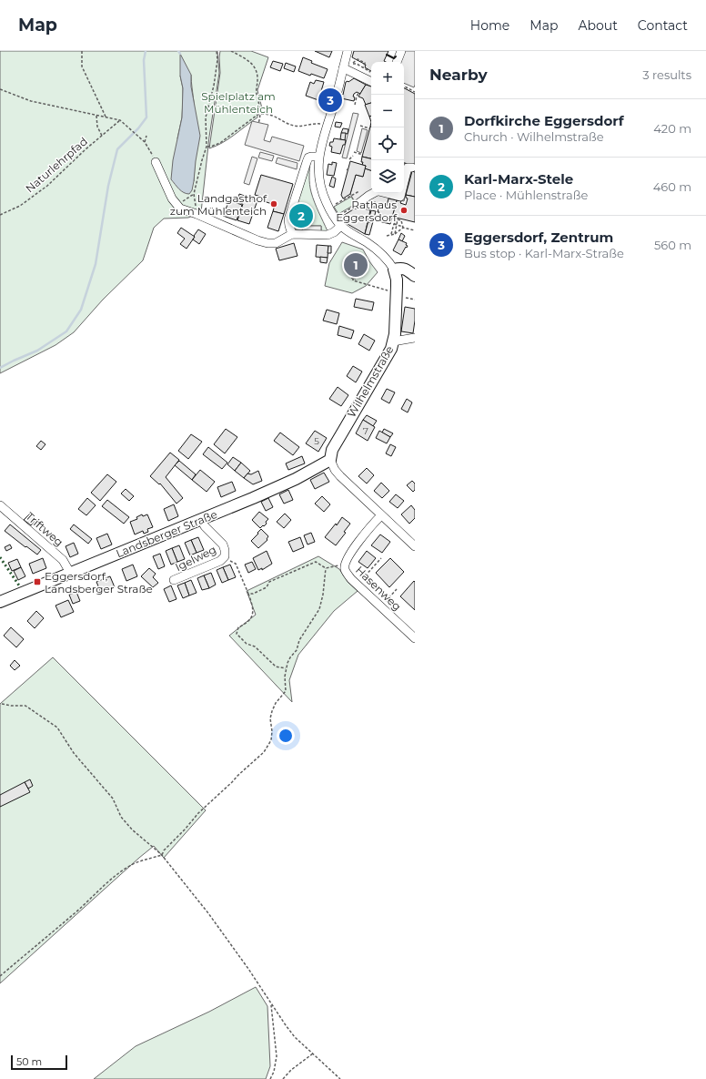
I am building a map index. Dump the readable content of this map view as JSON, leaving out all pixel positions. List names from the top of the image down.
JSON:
{
  "streets": {
    "main road": ["Wilhelmstraße", "Landsberger Straße"],
    "street": ["Triftweg", "Igelweg", "Hasenweg"],
    "path": ["Naturlehrpfad"]
  },
  "crossings": [
    ["Wilhelmstraße", "Landsberger Straße"],
    ["Triftweg", "Landsberger Straße"],
    ["Landsberger Straße", "Igelweg"]
  ],
  "parks": ["Spielplatz am Mühlenteich"],
  "places": {
    "other": ["Landgasthof zum Mühlenteich", "Rathaus Eggersdorf"],
    "transit": ["Eggersdorf, Landsberger Straße"]
  },
  "house_numbers": ["7", "5"],
  "scale_bar": "50 m",
  "page": {
    "header": "Map",
    "nav": [
      "Home",
      "Map",
      "About",
      "Contact"
    ],
    "heading": ["Nearby", "3 results"],
    "map_buttons": ["+", "−"],
    "pins": ["3", "2", "1"],
    "list": [
      {
        "mark": "1",
        "name": "Dorfkirche Eggersdorf",
        "note": "Church · Wilhelmstraße",
        "value": "420 m"
      },
      {
        "mark": "2",
        "name": "Karl-Marx-Stele",
        "note": "Place · Mühlenstraße",
        "value": "460 m"
      },
      {
        "mark": "3",
        "name": "Eggersdorf, Zentrum",
        "note": "Bus stop · Karl-Marx-Straße",
        "value": "560 m"
      }
    ],
    "scale": "50 m"
  }
}
